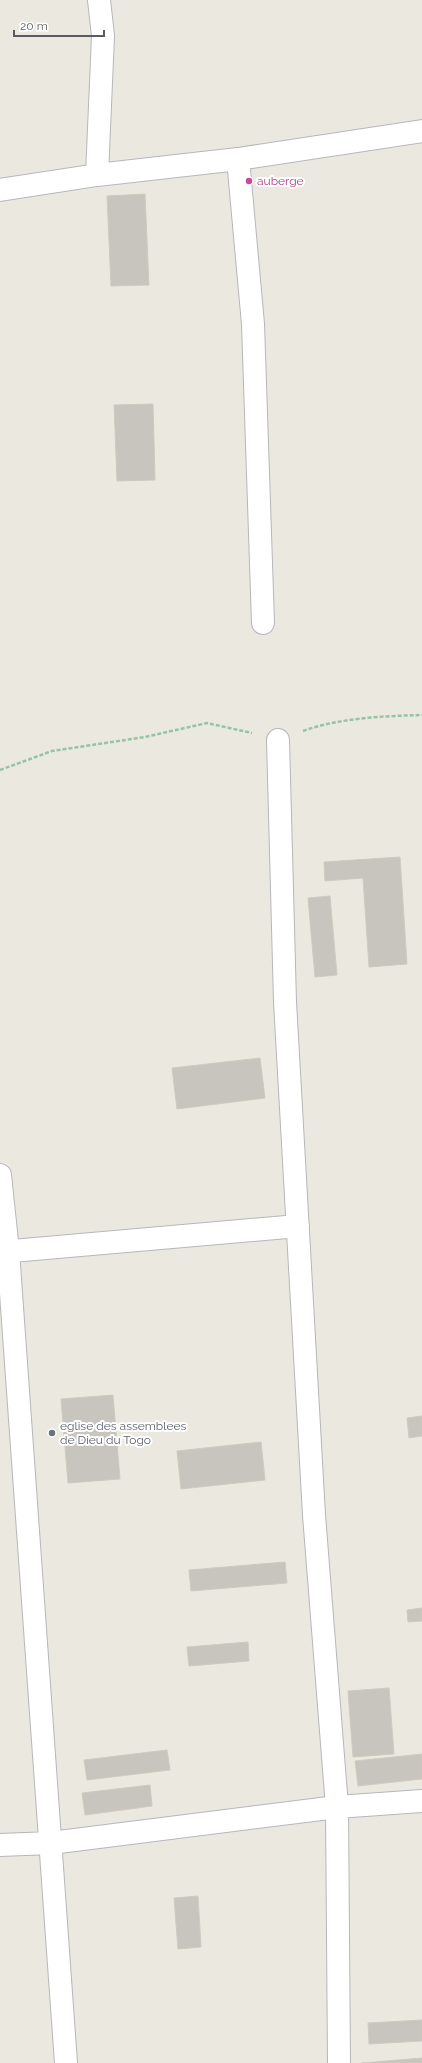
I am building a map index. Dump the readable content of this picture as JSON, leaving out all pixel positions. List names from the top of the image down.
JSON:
{
  "places": ["auberge", "eglise des assemblees de Dieu du Togo"],
  "scale_bar": "20 m"
}
